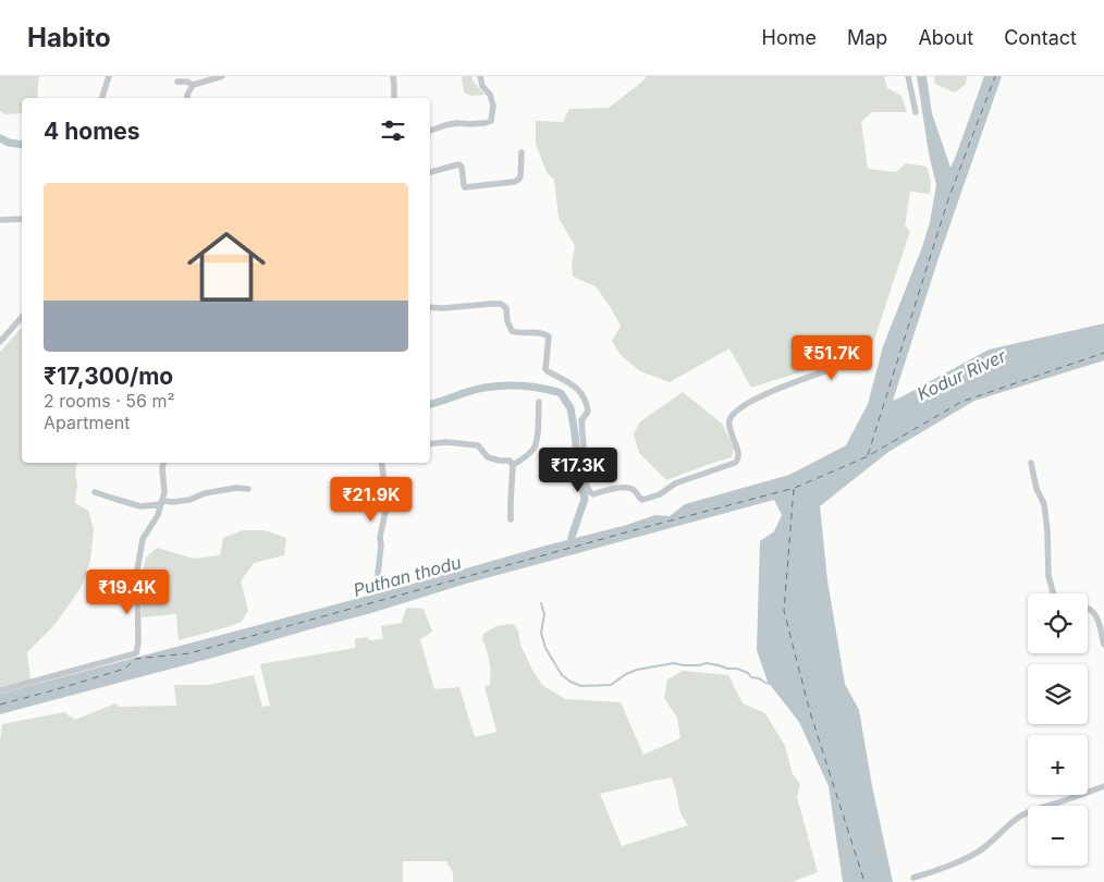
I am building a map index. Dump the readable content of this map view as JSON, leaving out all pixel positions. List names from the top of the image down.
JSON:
{
  "water": ["Kodur River", "Puthan thodu"],
  "page": {
    "header": "Habito",
    "nav": [
      "Home",
      "Map",
      "About",
      "Contact"
    ],
    "heading": "4 homes",
    "list": [
      {
        "name": "₹17,300/mo",
        "note": "2 rooms · 56 m² · Apartment"
      }
    ],
    "price": [
      "₹51.7K",
      "₹17.3K",
      "₹21.9K",
      "₹19.4K"
    ],
    "map_buttons": ["+", "−"]
  }
}
